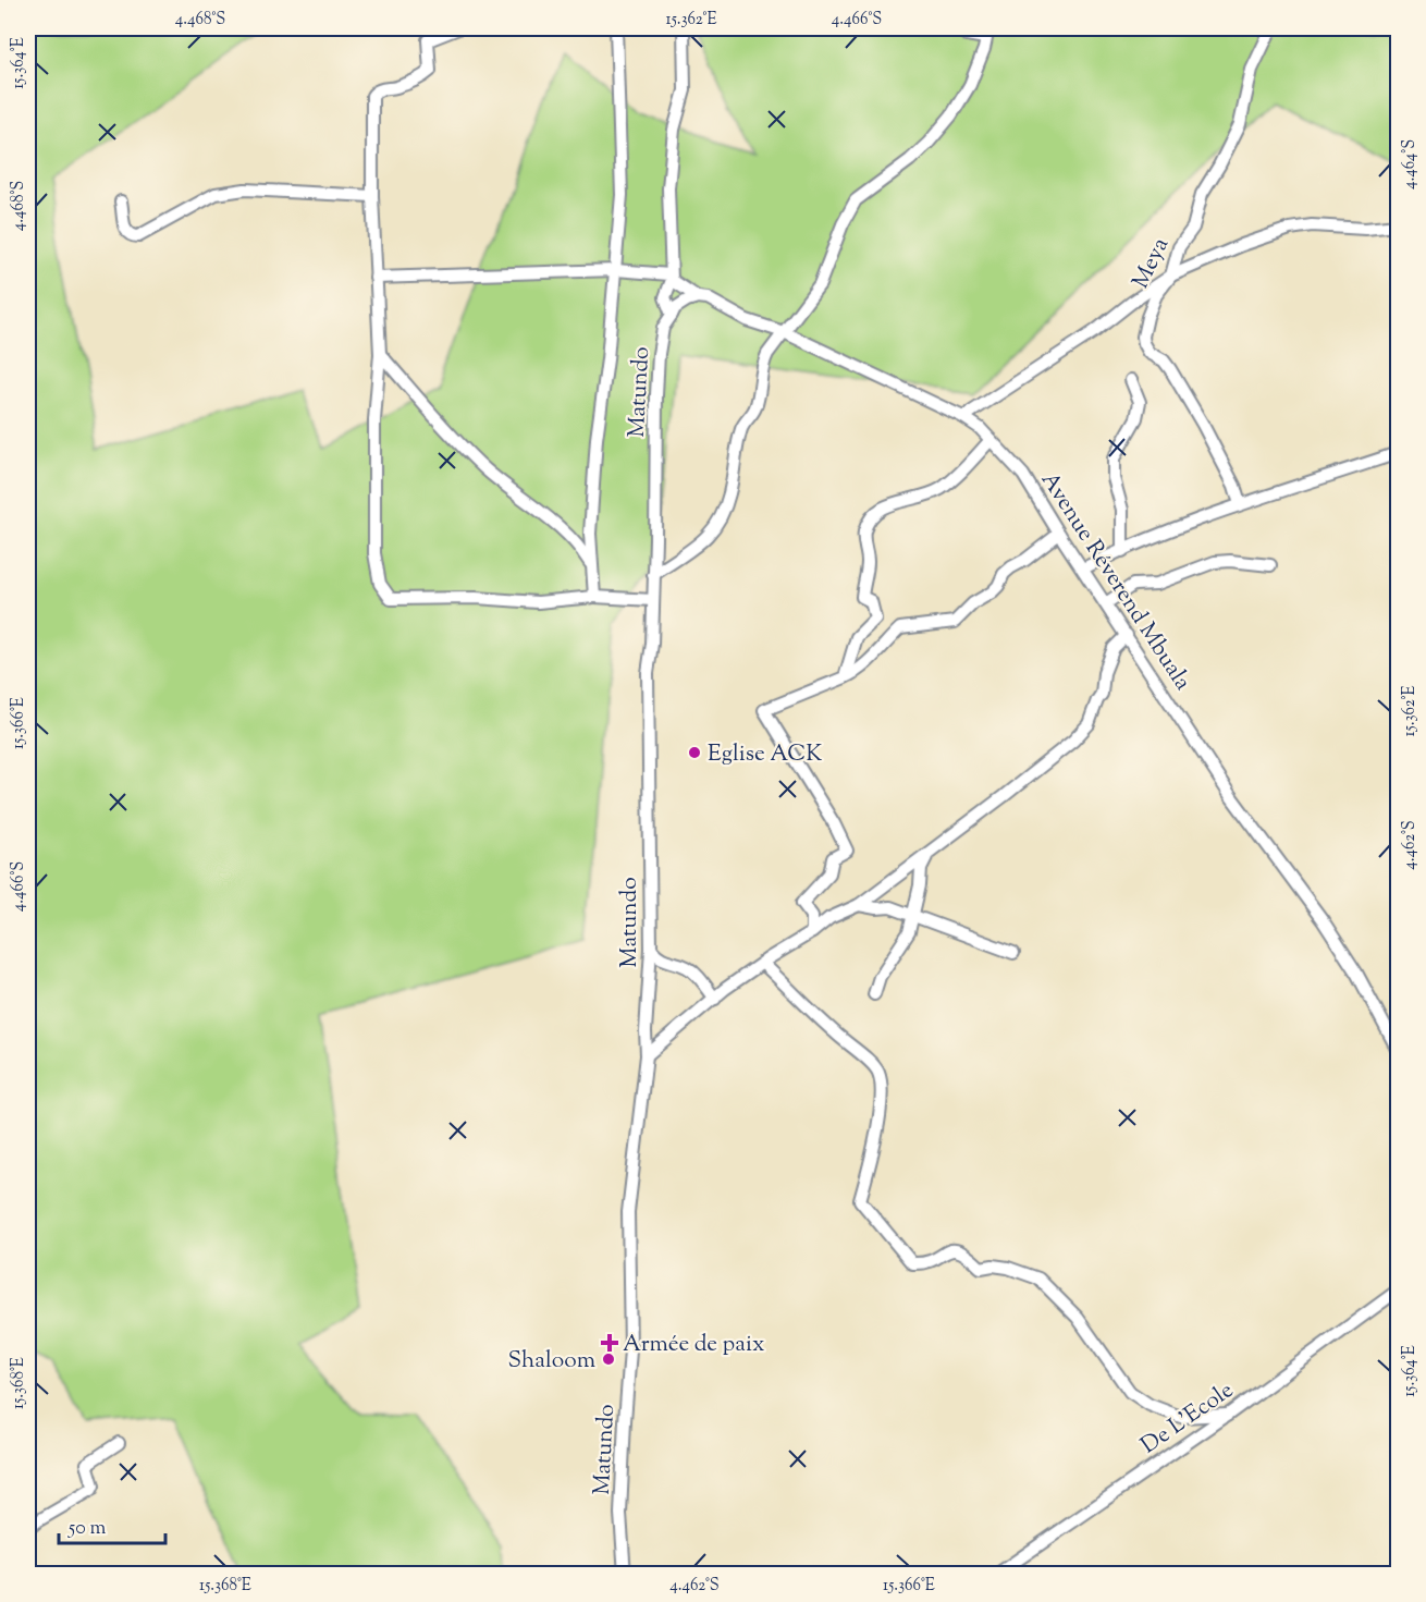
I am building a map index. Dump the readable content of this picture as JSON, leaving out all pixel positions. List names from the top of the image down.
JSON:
{
  "streets": {
    "street": [
      "Meya",
      "Matundo",
      "Avenue Réverend Mbuala",
      "De L'Ecole"
    ]
  },
  "crossings": [
    ["Matundo", "Avenue Réverend Mbuala"]
  ],
  "places": {
    "other": ["Eglise ACK", "Shaloom"],
    "health": ["Armée de paix"]
  },
  "scale_bar": "50 m",
  "coordinates": [
    "4.468°S",
    "15.362°E",
    "4.466°S",
    "15.364°E",
    "4.464°S",
    "15.366°E",
    "4.462°S",
    "15.368°E"
  ]
}
